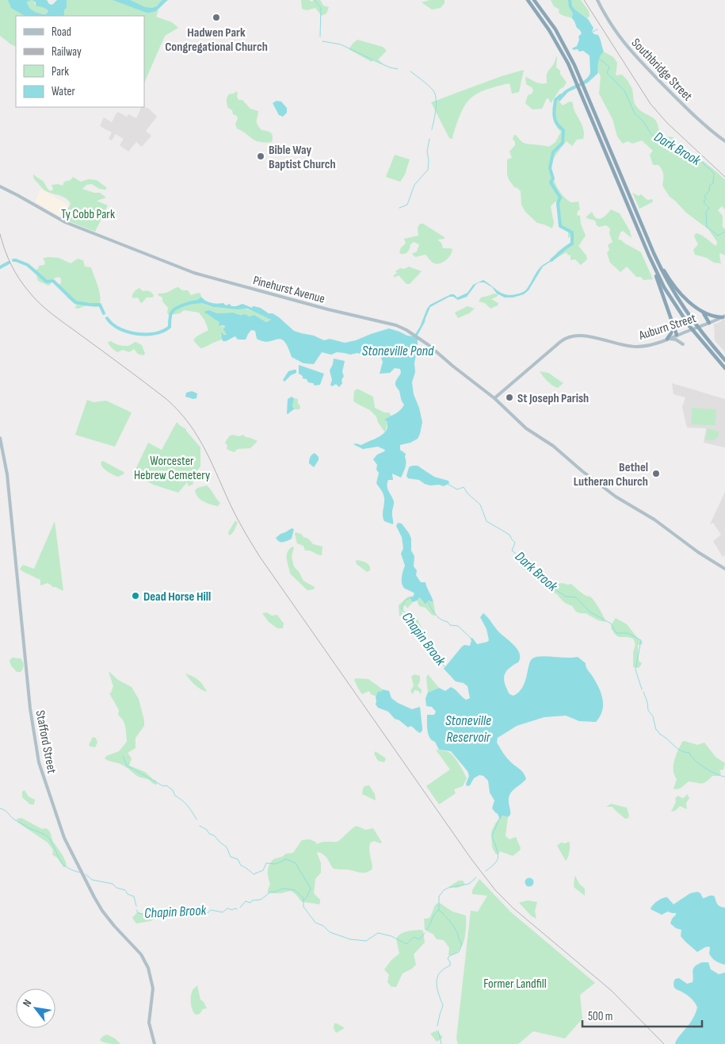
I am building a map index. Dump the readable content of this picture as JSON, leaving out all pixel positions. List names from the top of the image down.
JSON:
{
  "streets": {
    "main road": [
      "Southbridge Street",
      "Pinehurst Avenue",
      "Auburn Street",
      "Stafford Street"
    ]
  },
  "crossings": [
    ["Pinehurst Avenue", "Auburn Street"]
  ],
  "water": [
    "Dark Brook",
    "Stoneville Pond",
    "Chapin Brook",
    "Stoneville Reservoir"
  ],
  "parks": ["Ty Cobb Park", "Worcester Hebrew Cemetery", "Former Landfill"],
  "places": [
    "Hadwen Park Congregational Church",
    "Bible Way Baptist Church",
    "St Joseph Parish",
    "Bethel Lutheran Church",
    "Dead Horse Hill"
  ],
  "legend": [
    "Road",
    "Railway",
    "Park",
    "Water"
  ],
  "scale_bar": "500 m",
  "north": "top left"
}
